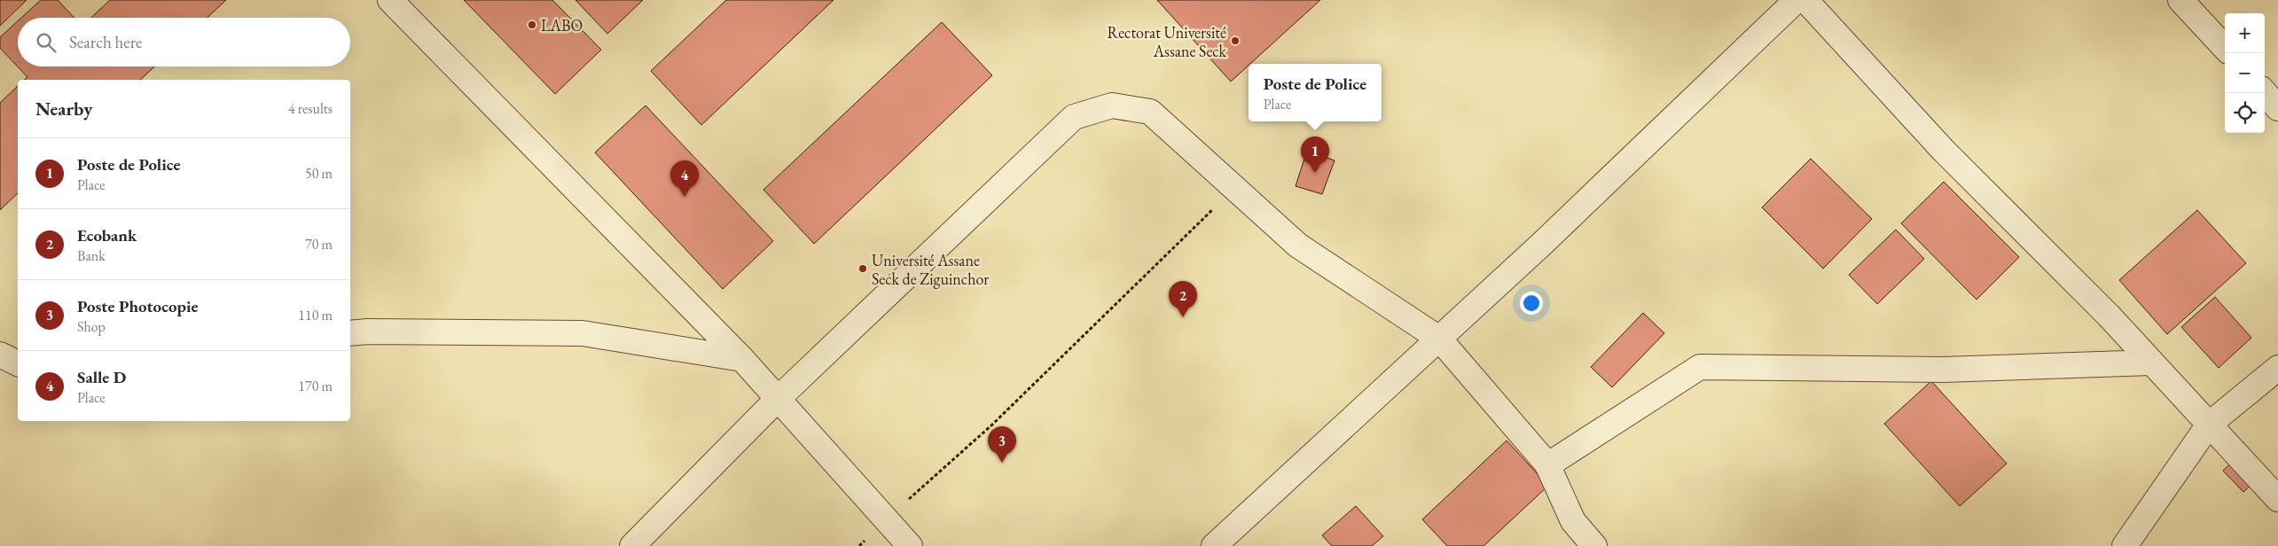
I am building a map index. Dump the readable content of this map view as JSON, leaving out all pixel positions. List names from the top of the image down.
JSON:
{
  "places": ["LABO", "Rectorat Université Assane Seck", "Université Assane Seck de Ziguinchor"],
  "page": {
    "map_buttons": ["+", "−"],
    "search": "Search here",
    "popup": ["Poste de Police", "Place"],
    "heading": ["Nearby", "4 results"],
    "pins": [
      "1",
      "4",
      "2",
      "3"
    ],
    "list": [
      {
        "mark": "1",
        "name": "Poste de Police",
        "note": "Place",
        "value": "50 m"
      },
      {
        "mark": "2",
        "name": "Ecobank",
        "note": "Bank",
        "value": "70 m"
      },
      {
        "mark": "3",
        "name": "Poste Photocopie",
        "note": "Shop",
        "value": "110 m"
      },
      {
        "mark": "4",
        "name": "Salle D",
        "note": "Place",
        "value": "170 m"
      }
    ]
  }
}
